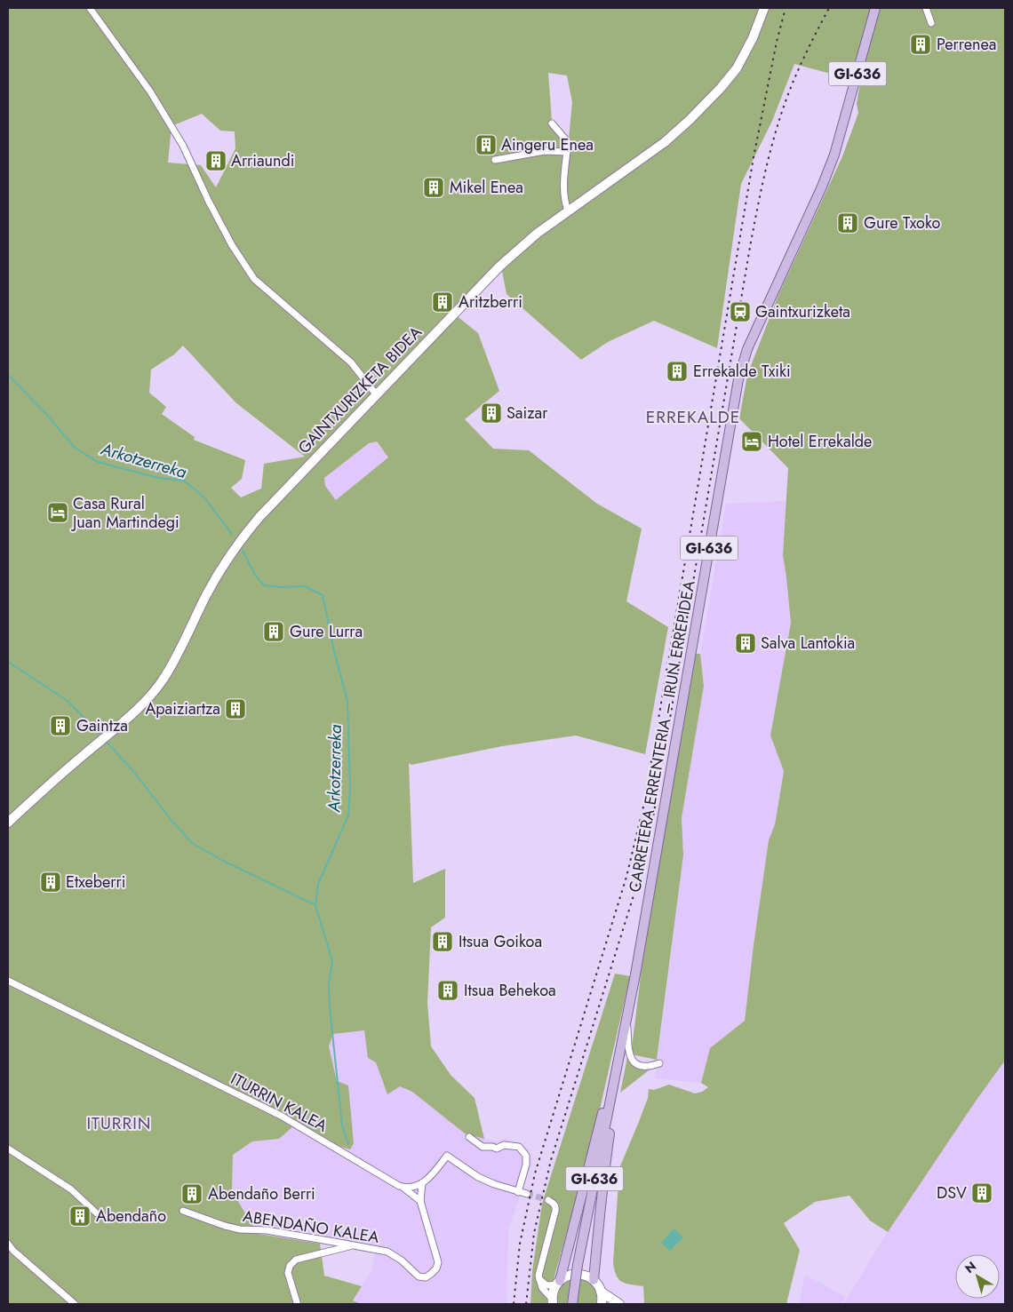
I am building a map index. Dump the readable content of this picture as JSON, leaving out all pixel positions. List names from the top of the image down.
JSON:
{
  "streets": {
    "main road": ["GI-636", "GAINTXURIZKETA BIDEA", "CARRETERA ERRENTERIA – IRUN ERREPIDEA"],
    "street": ["ITURRIN KALEA", "ABENDAÑO KALEA"]
  },
  "crossings": [
    ["ITURRIN KALEA", "ABENDAÑO KALEA"]
  ],
  "districts": ["ERREKALDE", "ITURRIN"],
  "water": ["Arkotzerreka"],
  "places": {
    "building": [
      "Perrenea",
      "Aingeru Enea",
      "Arriaundi",
      "Mikel Enea",
      "Gure Txoko",
      "Aritzberri",
      "Errekalde Txiki",
      "Saizar",
      "Gure Lurra",
      "Salva Lantokia",
      "Apaiziartza",
      "Gaintza",
      "Etxeberri",
      "Itsua Goikoa",
      "Itsua Behekoa",
      "DSV",
      "Abendaño Berri",
      "Abendaño"
    ],
    "station": ["Gaintxurizketa"],
    "hotel": ["Hotel Errekalde", "Casa Rural Juan Martindegi"]
  },
  "north": "top left"
}
